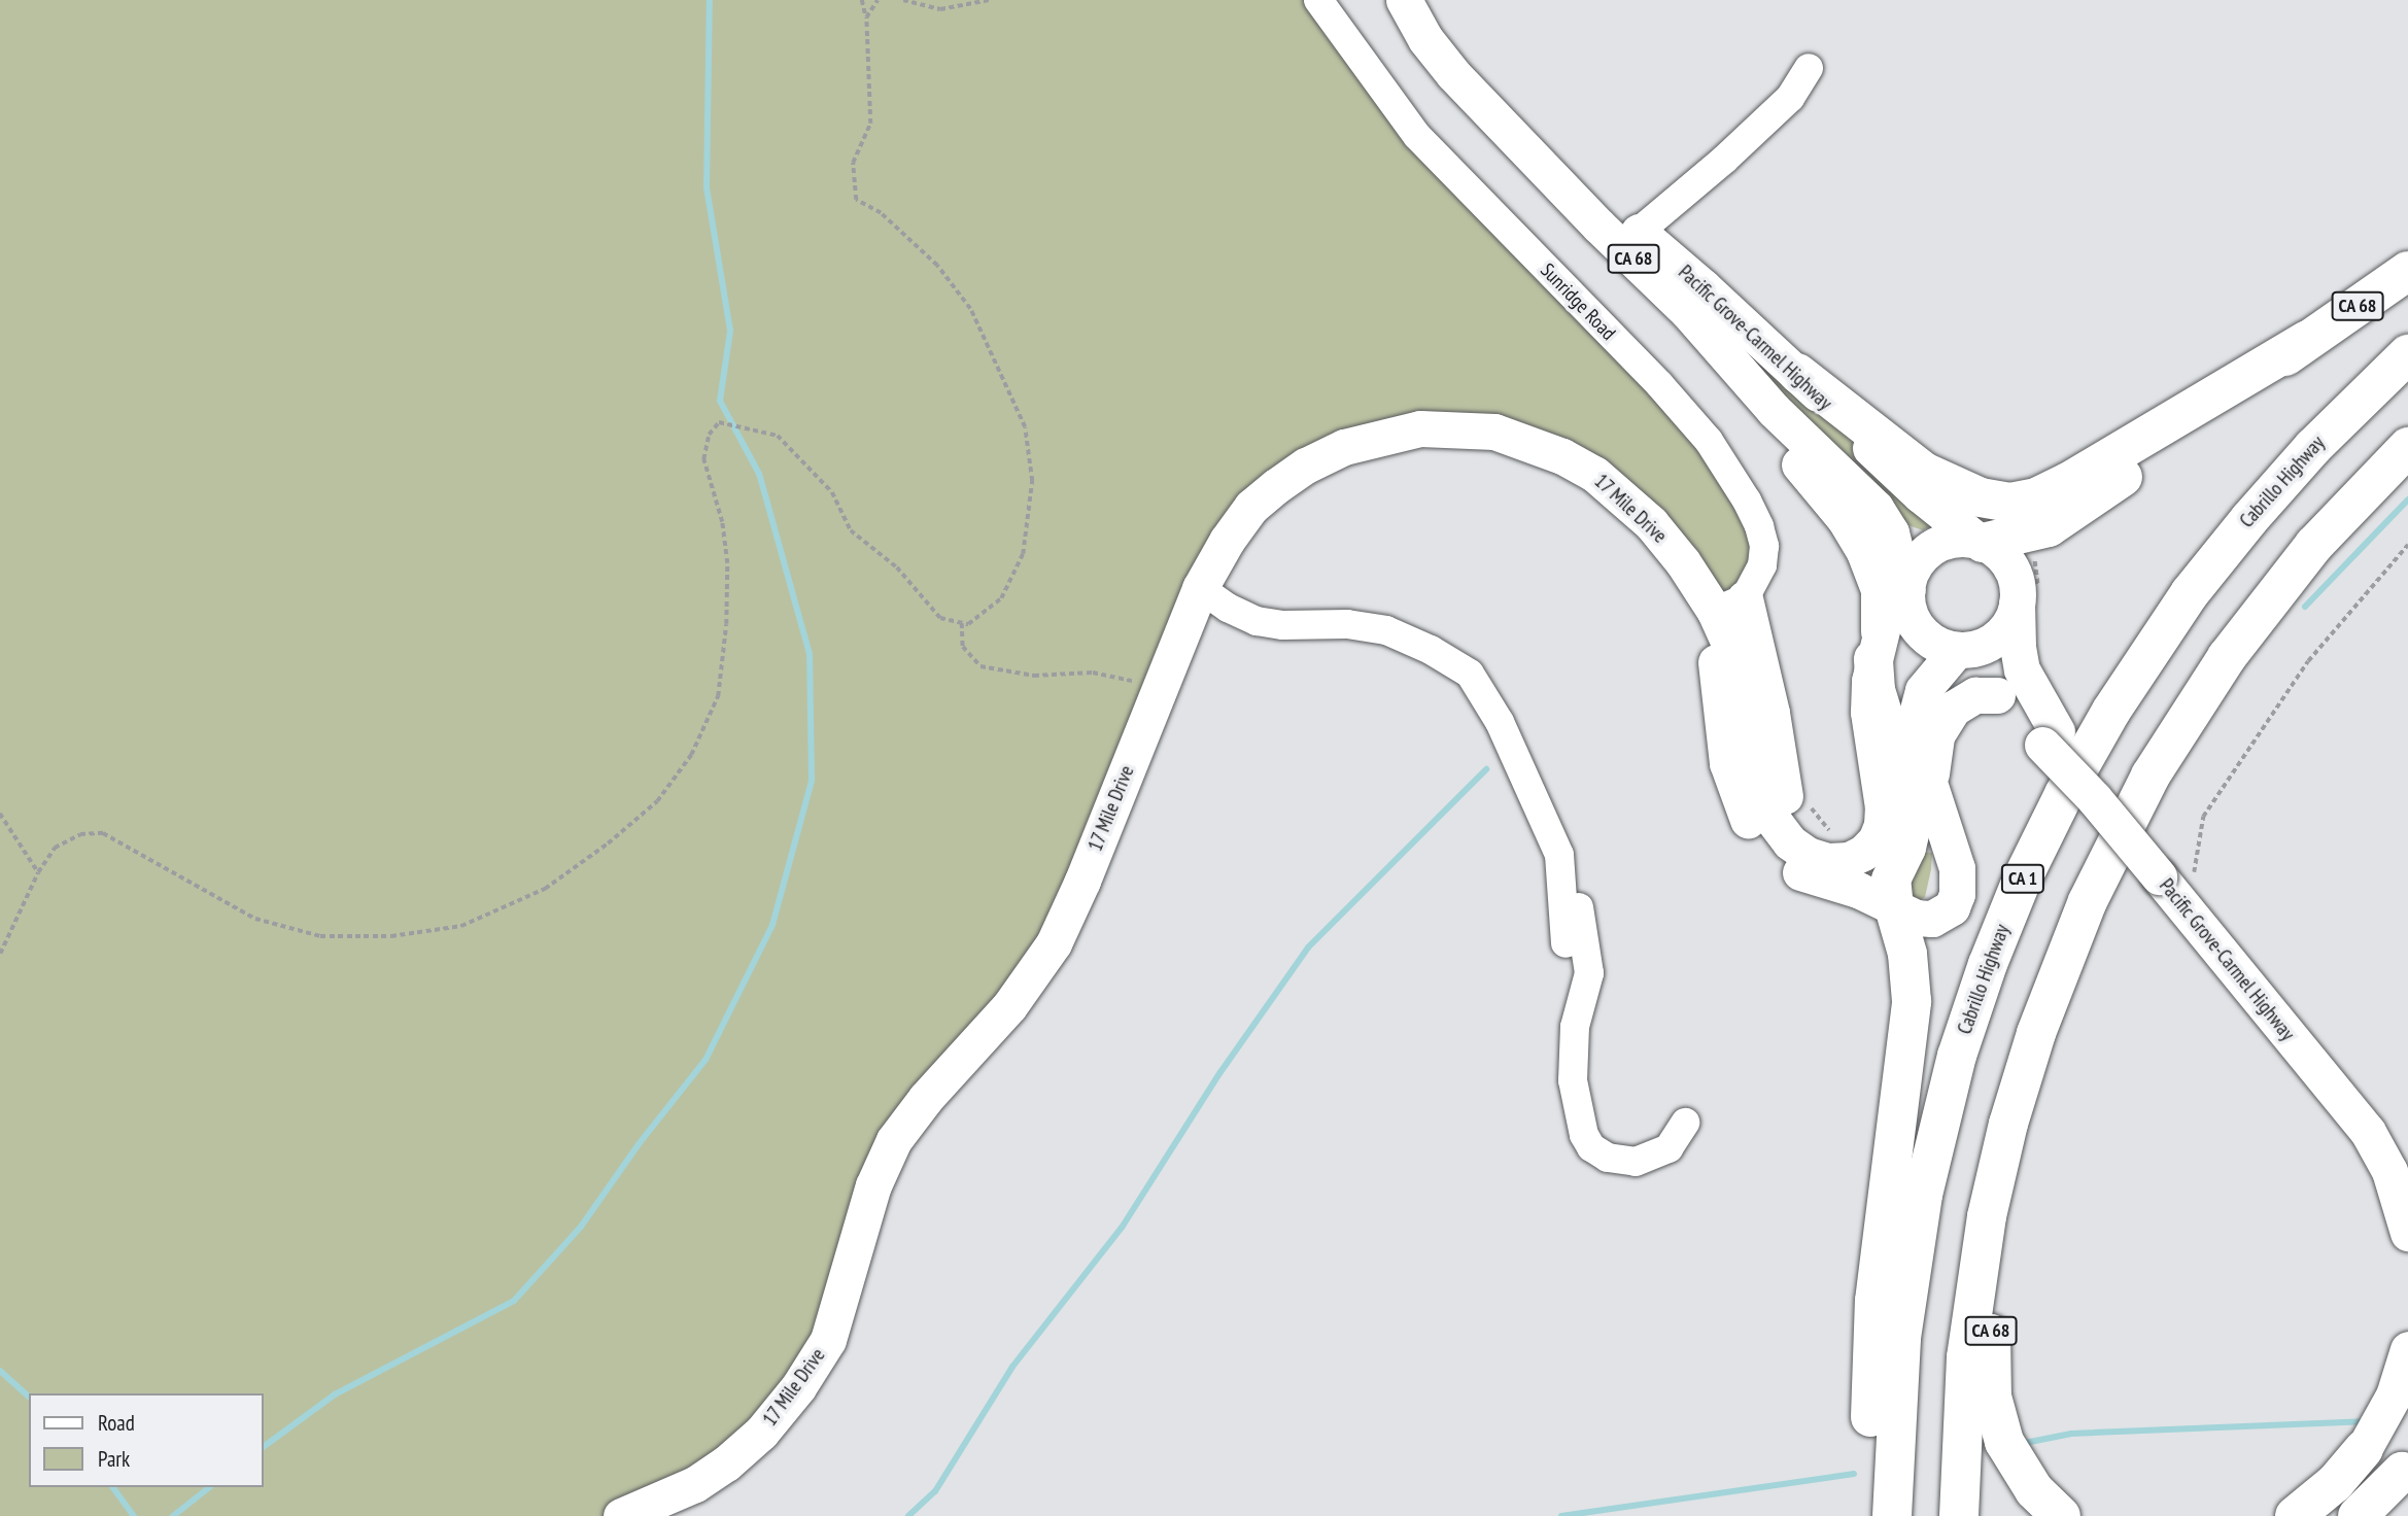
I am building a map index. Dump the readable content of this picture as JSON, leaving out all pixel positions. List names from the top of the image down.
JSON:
{
  "streets": {
    "highway": ["CA 68", "Cabrillo Highway", "CA 1"],
    "main road": ["Pacific Grove-Carmel Highway", "17 Mile Drive"],
    "street": ["Sunridge Road"]
  },
  "crossings": [
    ["CA 68", "Pacific Grove-Carmel Highway"],
    ["CA 68", "17 Mile Drive"],
    ["Sunridge Road", "17 Mile Drive"],
    ["Pacific Grove-Carmel Highway", "17 Mile Drive"]
  ],
  "legend": ["Road", "Park"]
}
